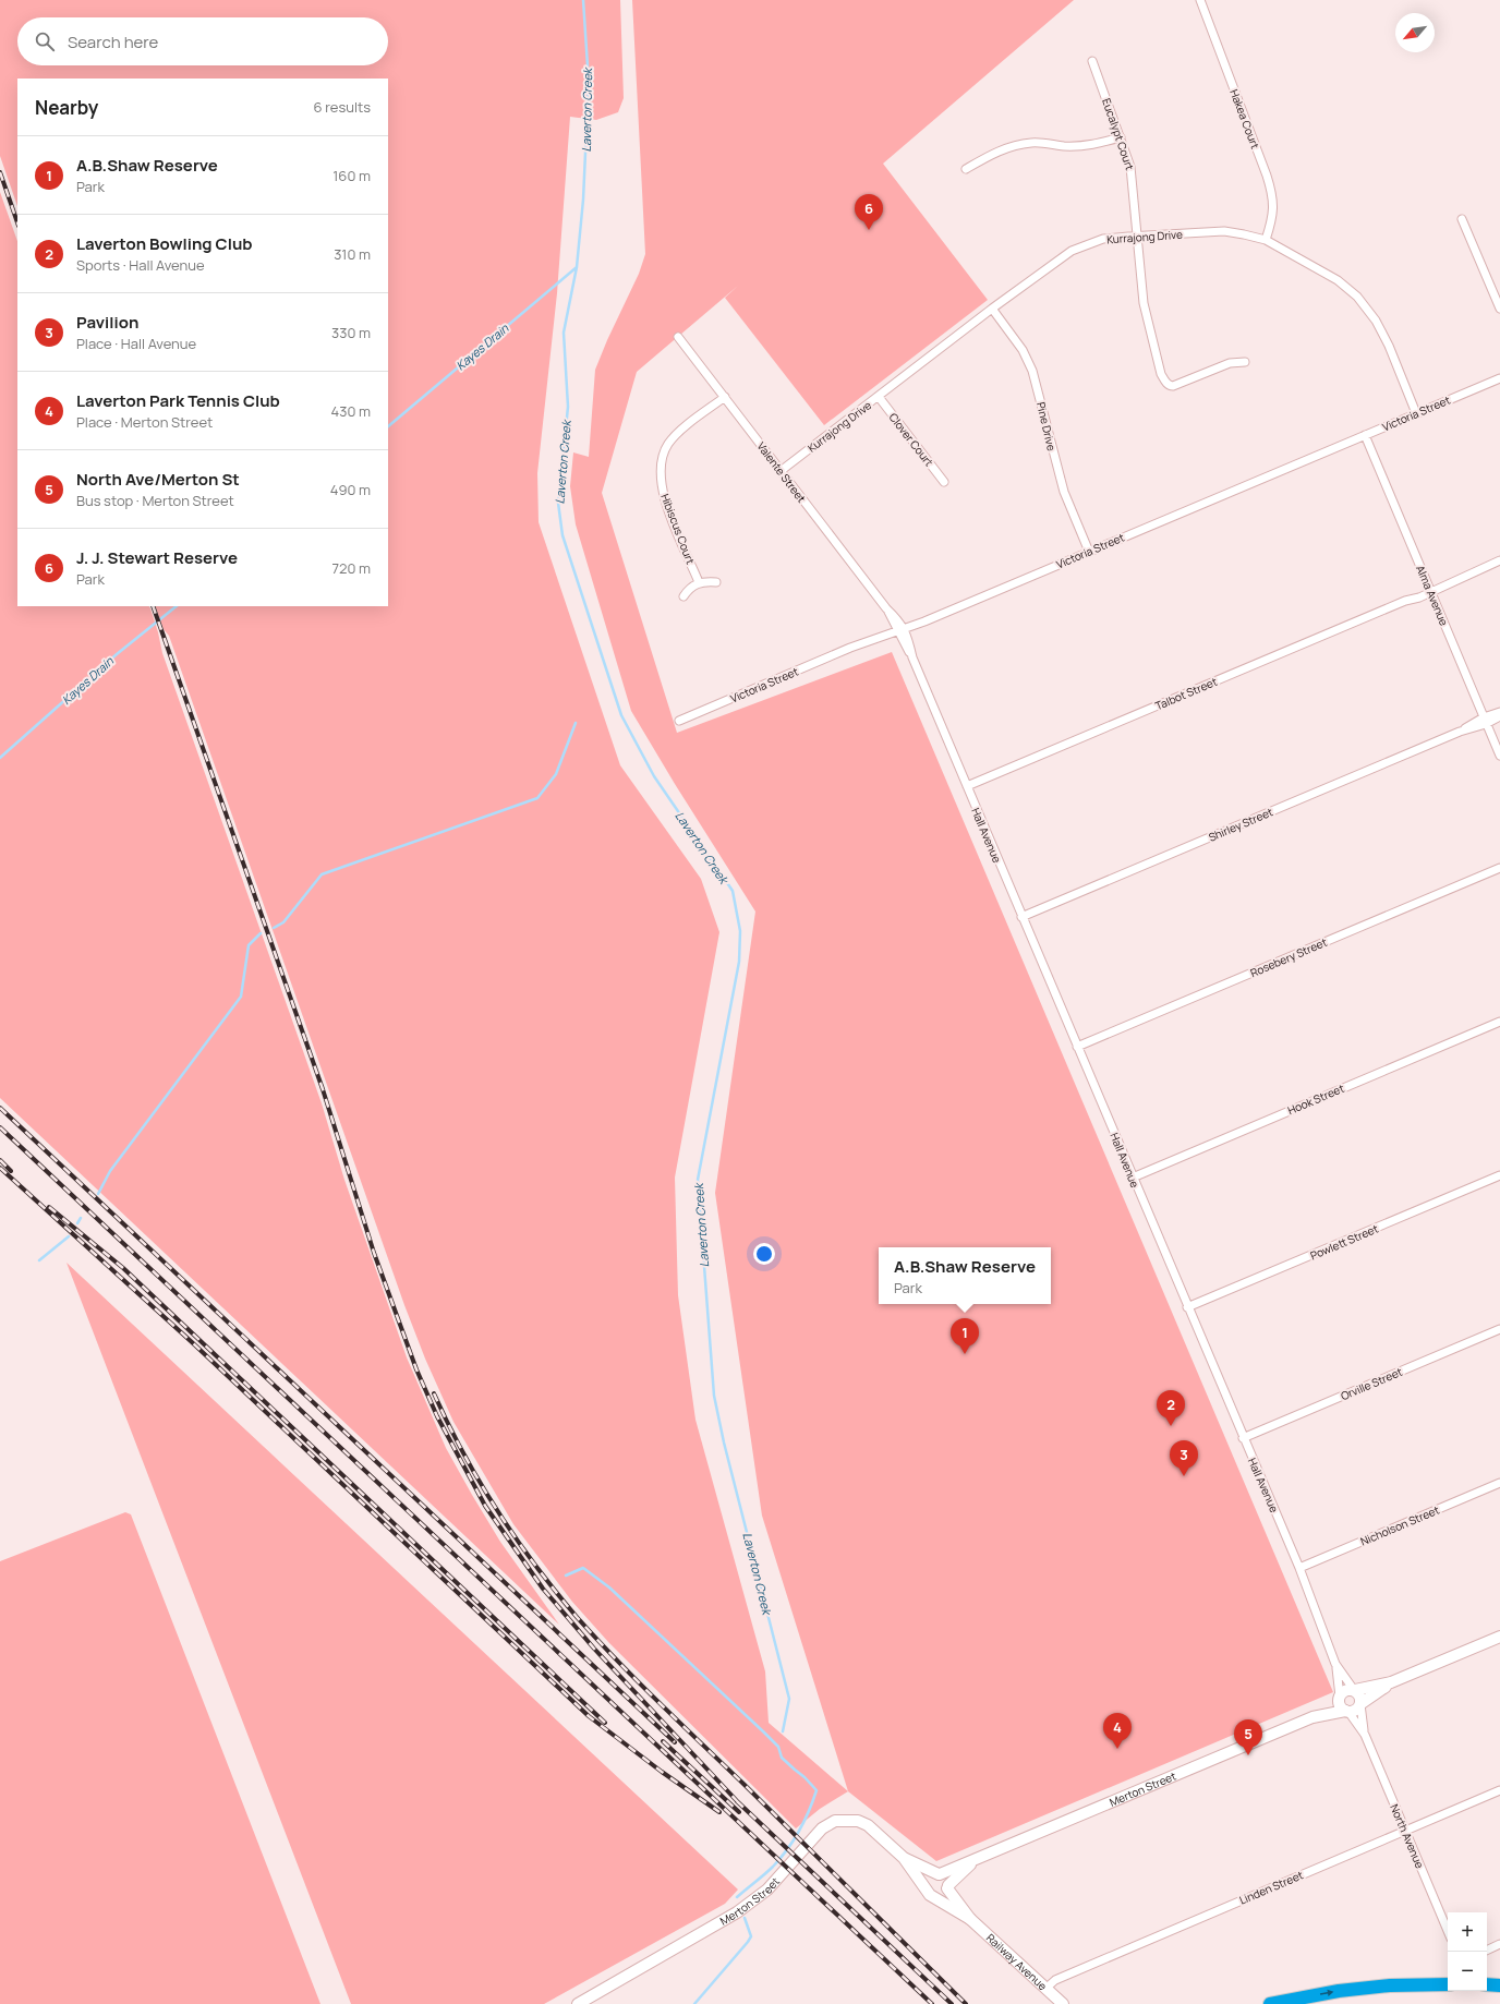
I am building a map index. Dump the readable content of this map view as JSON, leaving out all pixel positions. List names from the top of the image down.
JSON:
{
  "streets": {
    "street": [
      "Hakea Court",
      "Eucalypt Court",
      "Kurrajong Drive",
      "Victoria Street",
      "Pine Drive",
      "Clover Court",
      "Valente Street",
      "Hibiscus Court",
      "Alma Avenue",
      "Talbot Street",
      "Shirley Street",
      "Hall Avenue",
      "Rosebery Street",
      "Hook Street",
      "Powlett Street",
      "Orville Street",
      "Nicholson Street",
      "Merton Street",
      "North Avenue",
      "Linden Street",
      "Railway Avenue"
    ]
  },
  "crossings": [
    ["Hakea Court", "Kurrajong Drive"],
    ["Eucalypt Court", "Kurrajong Drive"],
    ["Kurrajong Drive", "Victoria Street"],
    ["Kurrajong Drive", "Pine Drive"],
    ["Kurrajong Drive", "Clover Court"],
    ["Kurrajong Drive", "Valente Street"],
    ["Victoria Street", "Pine Drive"],
    ["Victoria Street", "Valente Street"],
    ["Victoria Street", "Alma Avenue"],
    ["Victoria Street", "Hall Avenue"],
    ["Valente Street", "Hibiscus Court"],
    ["Valente Street", "Hall Avenue"],
    ["Alma Avenue", "Talbot Street"],
    ["Alma Avenue", "Shirley Street"],
    ["Talbot Street", "Hall Avenue"],
    ["Shirley Street", "Hall Avenue"],
    ["Hall Avenue", "Rosebery Street"],
    ["Hall Avenue", "Hook Street"],
    ["Hall Avenue", "Powlett Street"],
    ["Hall Avenue", "Orville Street"],
    ["Hall Avenue", "Nicholson Street"],
    ["Hall Avenue", "Merton Street"],
    ["Hall Avenue", "North Avenue"],
    ["Merton Street", "North Avenue"],
    ["Merton Street", "Railway Avenue"],
    ["North Avenue", "Linden Street"],
    ["Linden Street", "Railway Avenue"]
  ],
  "water": ["Laverton Creek", "Kayes Drain"],
  "north": "bottom left",
  "page": {
    "search": "Search here",
    "heading": ["Nearby", "6 results"],
    "list": [
      {
        "mark": "1",
        "name": "A.B.Shaw Reserve",
        "note": "Park",
        "value": "160 m"
      },
      {
        "mark": "2",
        "name": "Laverton Bowling Club",
        "note": "Sports · Hall Avenue",
        "value": "310 m"
      },
      {
        "mark": "3",
        "name": "Pavilion",
        "note": "Place · Hall Avenue",
        "value": "330 m"
      },
      {
        "mark": "4",
        "name": "Laverton Park Tennis Club",
        "note": "Place · Merton Street",
        "value": "430 m"
      },
      {
        "mark": "5",
        "name": "North Ave/Merton St",
        "note": "Bus stop · Merton Street",
        "value": "490 m"
      },
      {
        "mark": "6",
        "name": "J. J. Stewart Reserve",
        "note": "Park",
        "value": "720 m"
      }
    ],
    "pins": [
      "6",
      "1",
      "2",
      "3",
      "4",
      "5"
    ],
    "popup": ["A.B.Shaw Reserve", "Park"],
    "map_buttons": ["+", "−"]
  }
}
